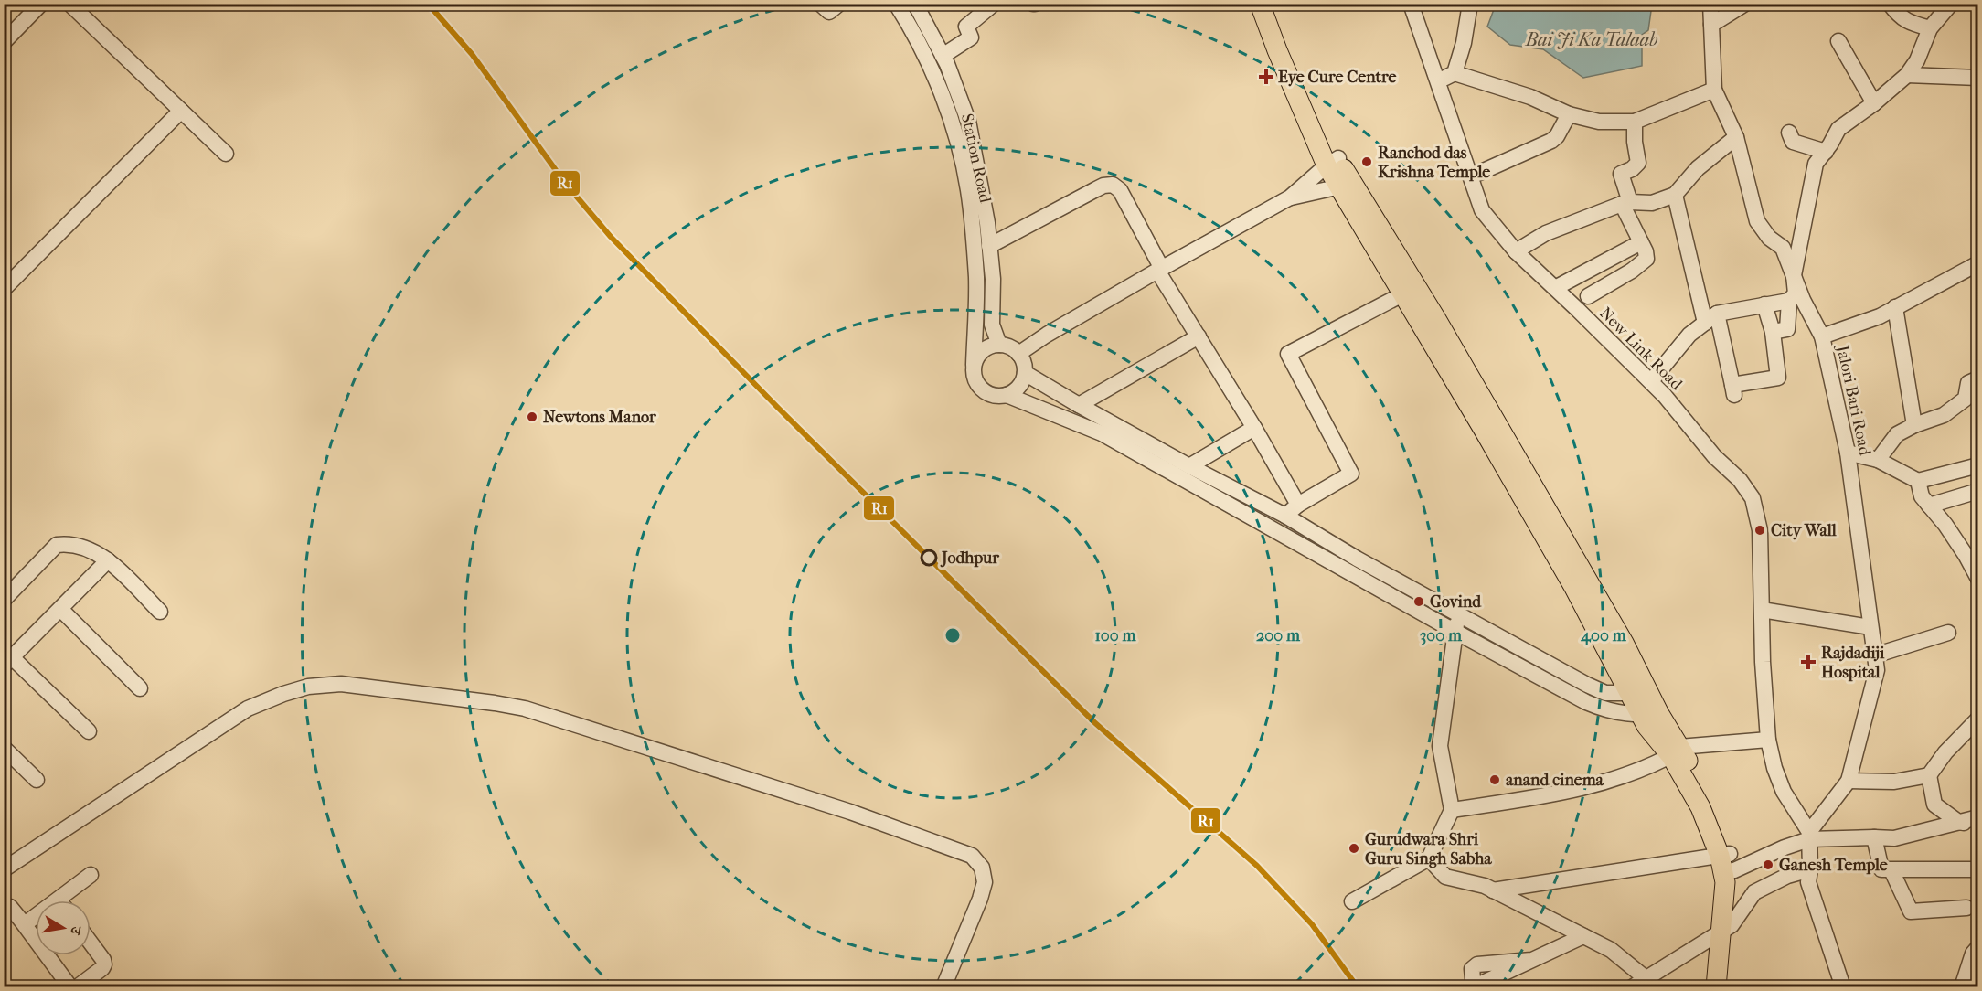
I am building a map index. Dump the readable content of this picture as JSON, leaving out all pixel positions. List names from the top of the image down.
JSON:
{
  "streets": {
    "street": ["Station Road", "New Link Road", "Jalori Bari Road"]
  },
  "crossings": [
    ["New Link Road", "Jalori Bari Road"]
  ],
  "water": ["Bai Ji Ka Talaab"],
  "places": {
    "health": ["Eye Cure Centre", "Rajdadiji Hospital"],
    "other": [
      "Ranchod das Krishna Temple",
      "Newtons Manor",
      "City Wall",
      "Jodhpur",
      "Govind",
      "anand cinema",
      "Gurudwara Shri Guru Singh Sabha",
      "Ganesh Temple"
    ]
  },
  "lines": ["transit line R1"],
  "north": "right",
  "rings": [
    "100 m",
    "200 m",
    "300 m",
    "400 m"
  ]
}
